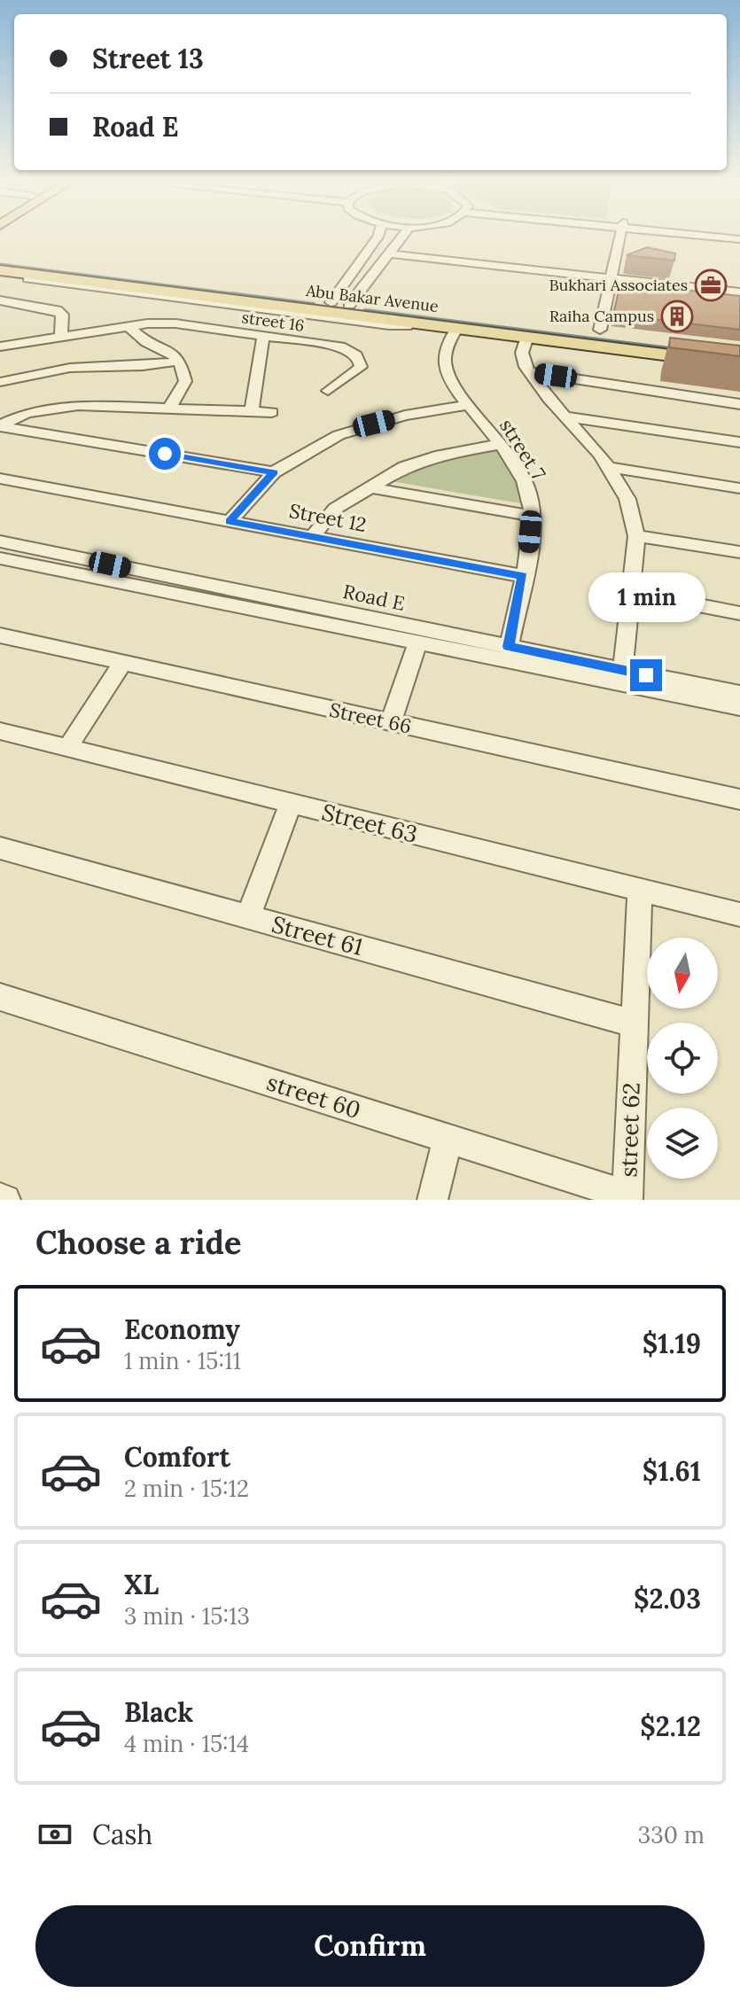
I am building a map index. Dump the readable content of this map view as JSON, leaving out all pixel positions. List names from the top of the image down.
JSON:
{
  "streets": {
    "main road": ["Abu Bakar Avenue"],
    "street": [
      "street 16",
      "street 7",
      "Street 12",
      "Road E",
      "Street 66",
      "Street 63",
      "Street 61",
      "street 60",
      "street 62"
    ]
  },
  "crossings": [
    ["Abu Bakar Avenue", "street 7"],
    ["street 7", "Street 12"],
    ["street 7", "Road E"],
    ["Street 63", "street 62"],
    ["Street 61", "street 62"],
    ["street 60", "street 62"]
  ],
  "places": {
    "office": ["Bukhari Associates"],
    "building": ["Raiha Campus"]
  },
  "north": "bottom",
  "page": {
    "banner": ["Street 13", "Road E"],
    "bubble": "1 min",
    "heading": "Choose a ride",
    "list": [
      {
        "name": "Economy",
        "note": "1 min · 15:11",
        "value": "$1.19"
      },
      {
        "name": "Comfort",
        "note": "2 min · 15:12",
        "value": "$1.61"
      },
      {
        "name": "XL",
        "note": "3 min · 15:13",
        "value": "$2.03"
      },
      {
        "name": "Black",
        "note": "4 min · 15:14",
        "value": "$2.12"
      }
    ],
    "pay": ["Cash", "330 m"],
    "buttons": "Confirm"
  }
}
